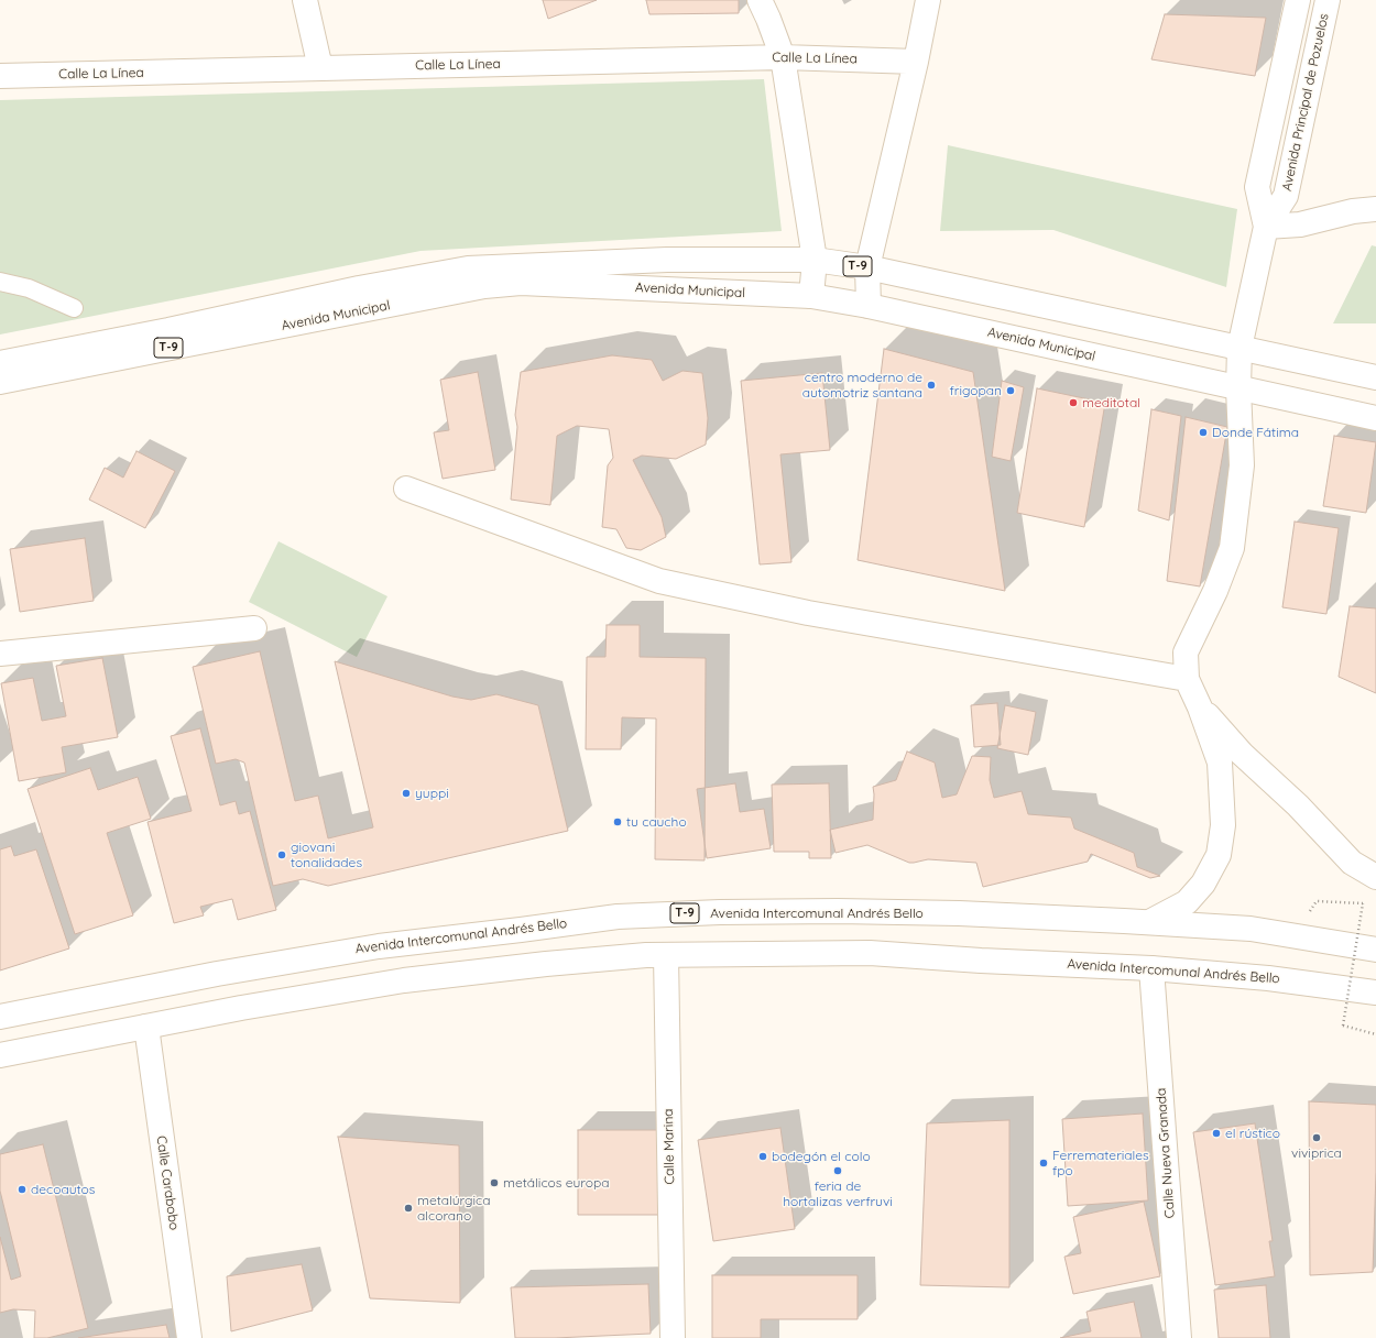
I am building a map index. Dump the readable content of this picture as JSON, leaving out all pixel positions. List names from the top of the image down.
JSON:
{
  "streets": {
    "main road": [
      "Calle La Línea",
      "Avenida Principal de Pozuelos",
      "T-9",
      "Avenida Municipal",
      "Avenida Intercomunal Andrés Bello",
      "Calle Marina",
      "Calle Nueva Granada",
      "Calle Carabobo"
    ]
  },
  "crossings": [
    ["Avenida Principal de Pozuelos", "Avenida Municipal"],
    ["Avenida Intercomunal Andrés Bello", "Calle Marina"],
    ["Avenida Intercomunal Andrés Bello", "Calle Nueva Granada"],
    ["Avenida Intercomunal Andrés Bello", "Calle Carabobo"]
  ],
  "places": [
    "centro moderno de automotriz santana",
    "frigopan",
    "meditotal",
    "Donde Fátima",
    "yuppi",
    "tu caucho",
    "giovani tonalidades",
    "el rústico",
    "viviprica",
    "bodegón el colo",
    "Ferremateriales fpo",
    "feria de hortalizas verfruvi",
    "metálicos europa",
    "decoautos",
    "metalúrgica alcorano"
  ]
}
